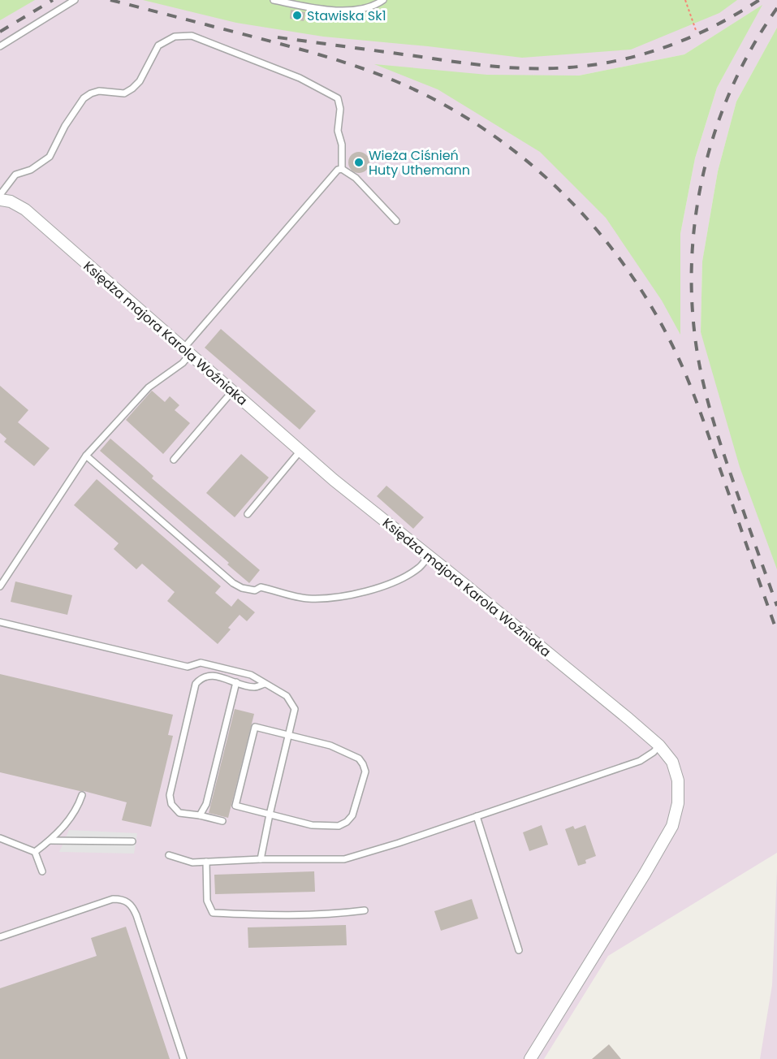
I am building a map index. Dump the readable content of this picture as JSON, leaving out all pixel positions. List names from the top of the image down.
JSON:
{
  "streets": {
    "street": ["Księdza majora Karola Woźniaka"]
  },
  "places": ["Stawiska Sk1", "Wieża Ciśnień Huty Uthemann"]
}
